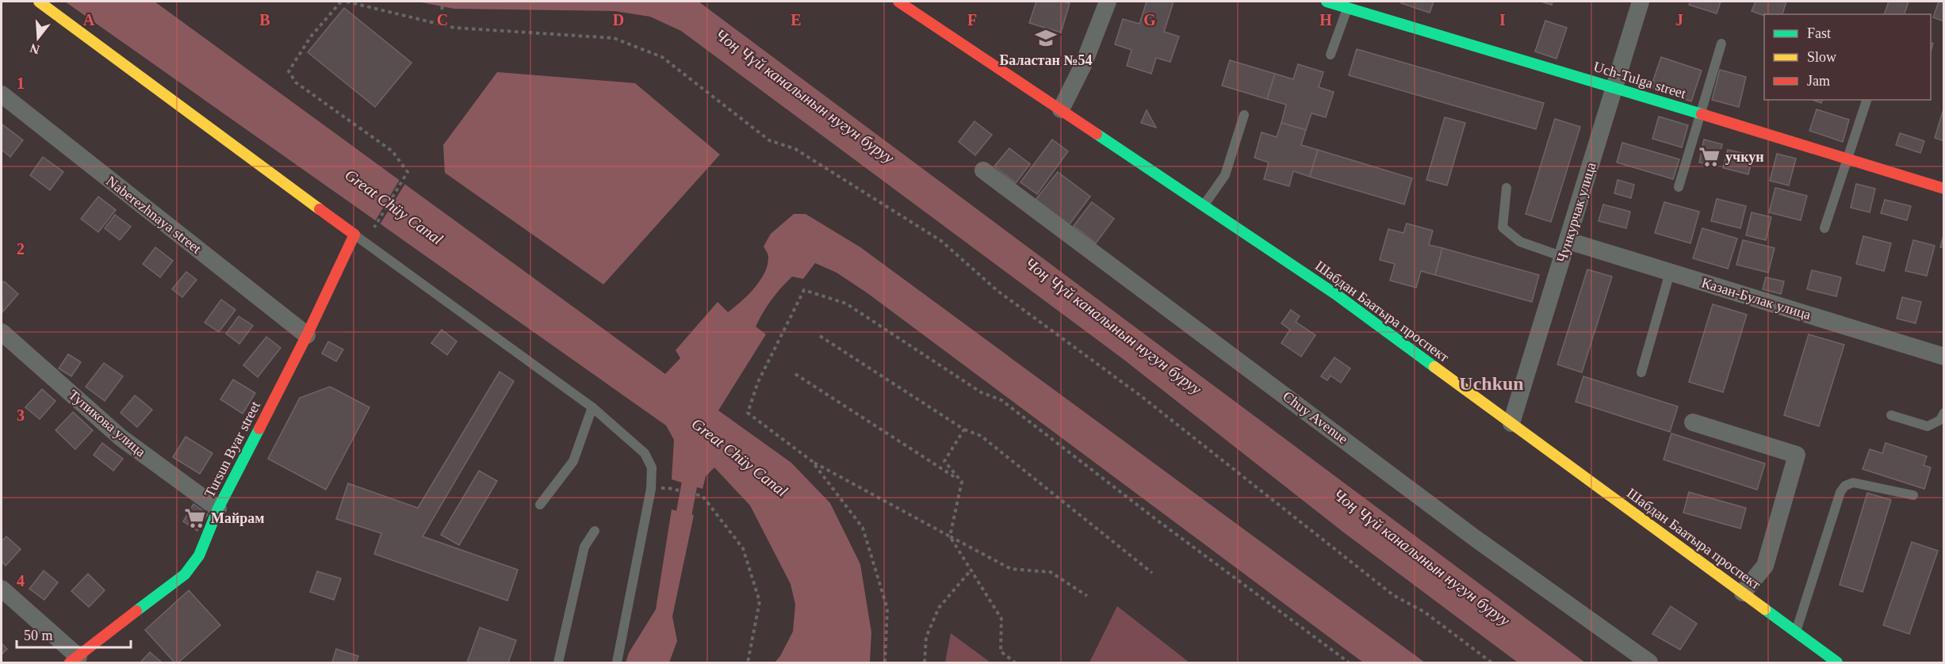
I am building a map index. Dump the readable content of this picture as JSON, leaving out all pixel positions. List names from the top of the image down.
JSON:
{
  "streets": {
    "street": [
      "Uch-Tulga street",
      "Чункурчак улица",
      "Naberezhnaya street",
      "Казан-Булак улица",
      "Шабдан Баатыра проспект",
      "Chuy Avenue",
      "Тупикова улица",
      "Tursun Byar street"
    ]
  },
  "crossings": [
    ["Uch-Tulga street", "Чункурчак улица"],
    ["Чункурчак улица", "Казан-Булак улица"],
    ["Чункурчак улица", "Шабдан Баатыра проспект"],
    ["Naberezhnaya street", "Tursun Byar street"],
    ["Тупикова улица", "Tursun Byar street"]
  ],
  "districts": ["Uchkun"],
  "water": ["Чоң Чүй каналынын нугун буруу", "Great Chüy Canal"],
  "places": {
    "school or university": ["Баластан №54"],
    "supermarket": ["учкун", "Майрам"]
  },
  "legend": ["Fast", "Slow", "Jam"],
  "scale_bar": "50 m",
  "north": "bottom",
  "grid": {
    "columns": [
      "A",
      "B",
      "C",
      "D",
      "E",
      "F",
      "G",
      "H",
      "I",
      "J"
    ],
    "rows": [
      "1",
      "2",
      "3",
      "4"
    ]
  }
}
